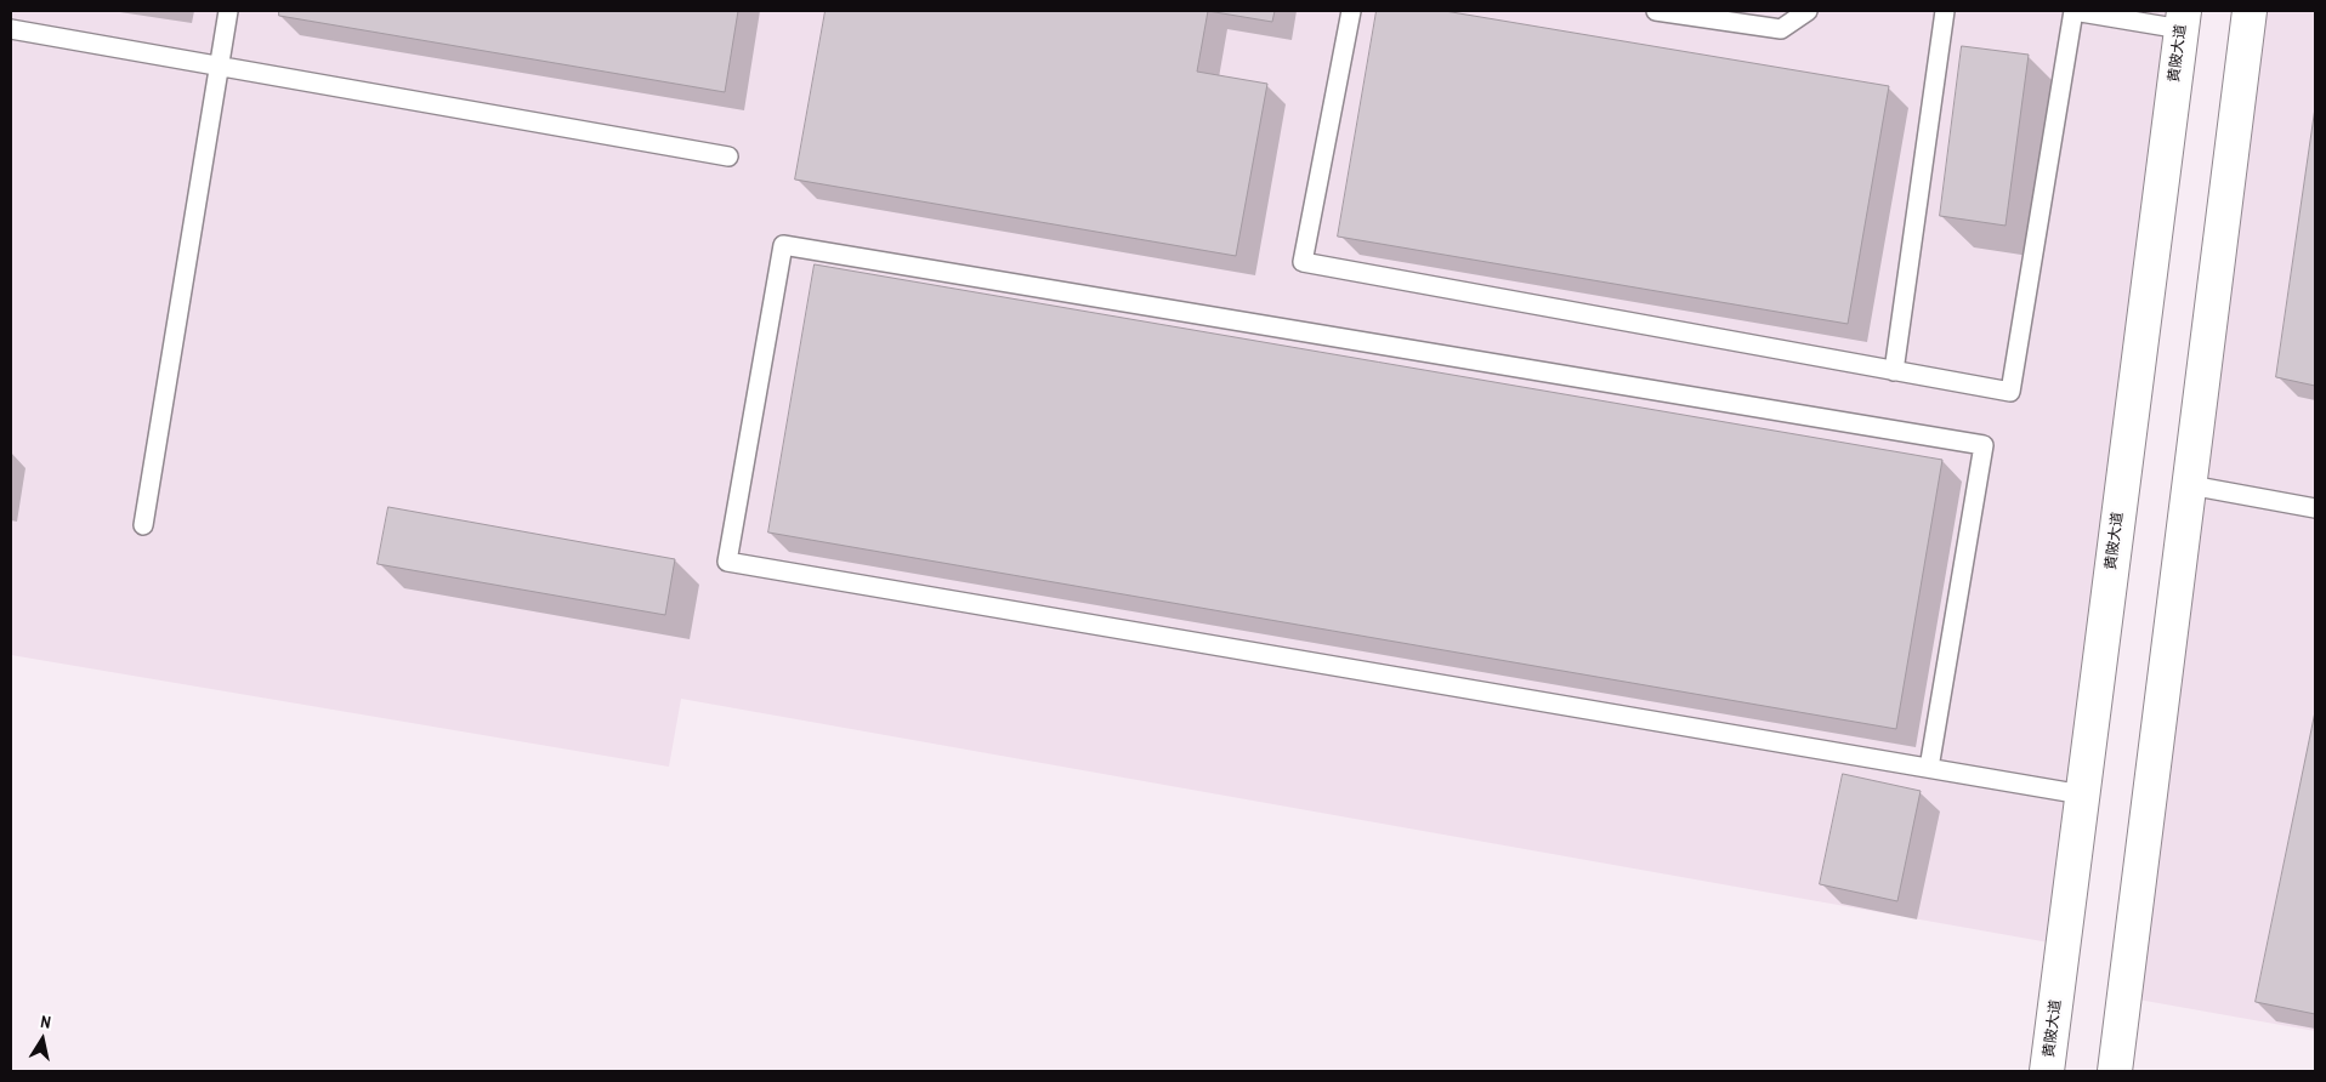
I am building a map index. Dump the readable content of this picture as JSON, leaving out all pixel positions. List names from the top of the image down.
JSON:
{
  "streets": {
    "street": ["黄陂大道"]
  },
  "north": "top"
}
